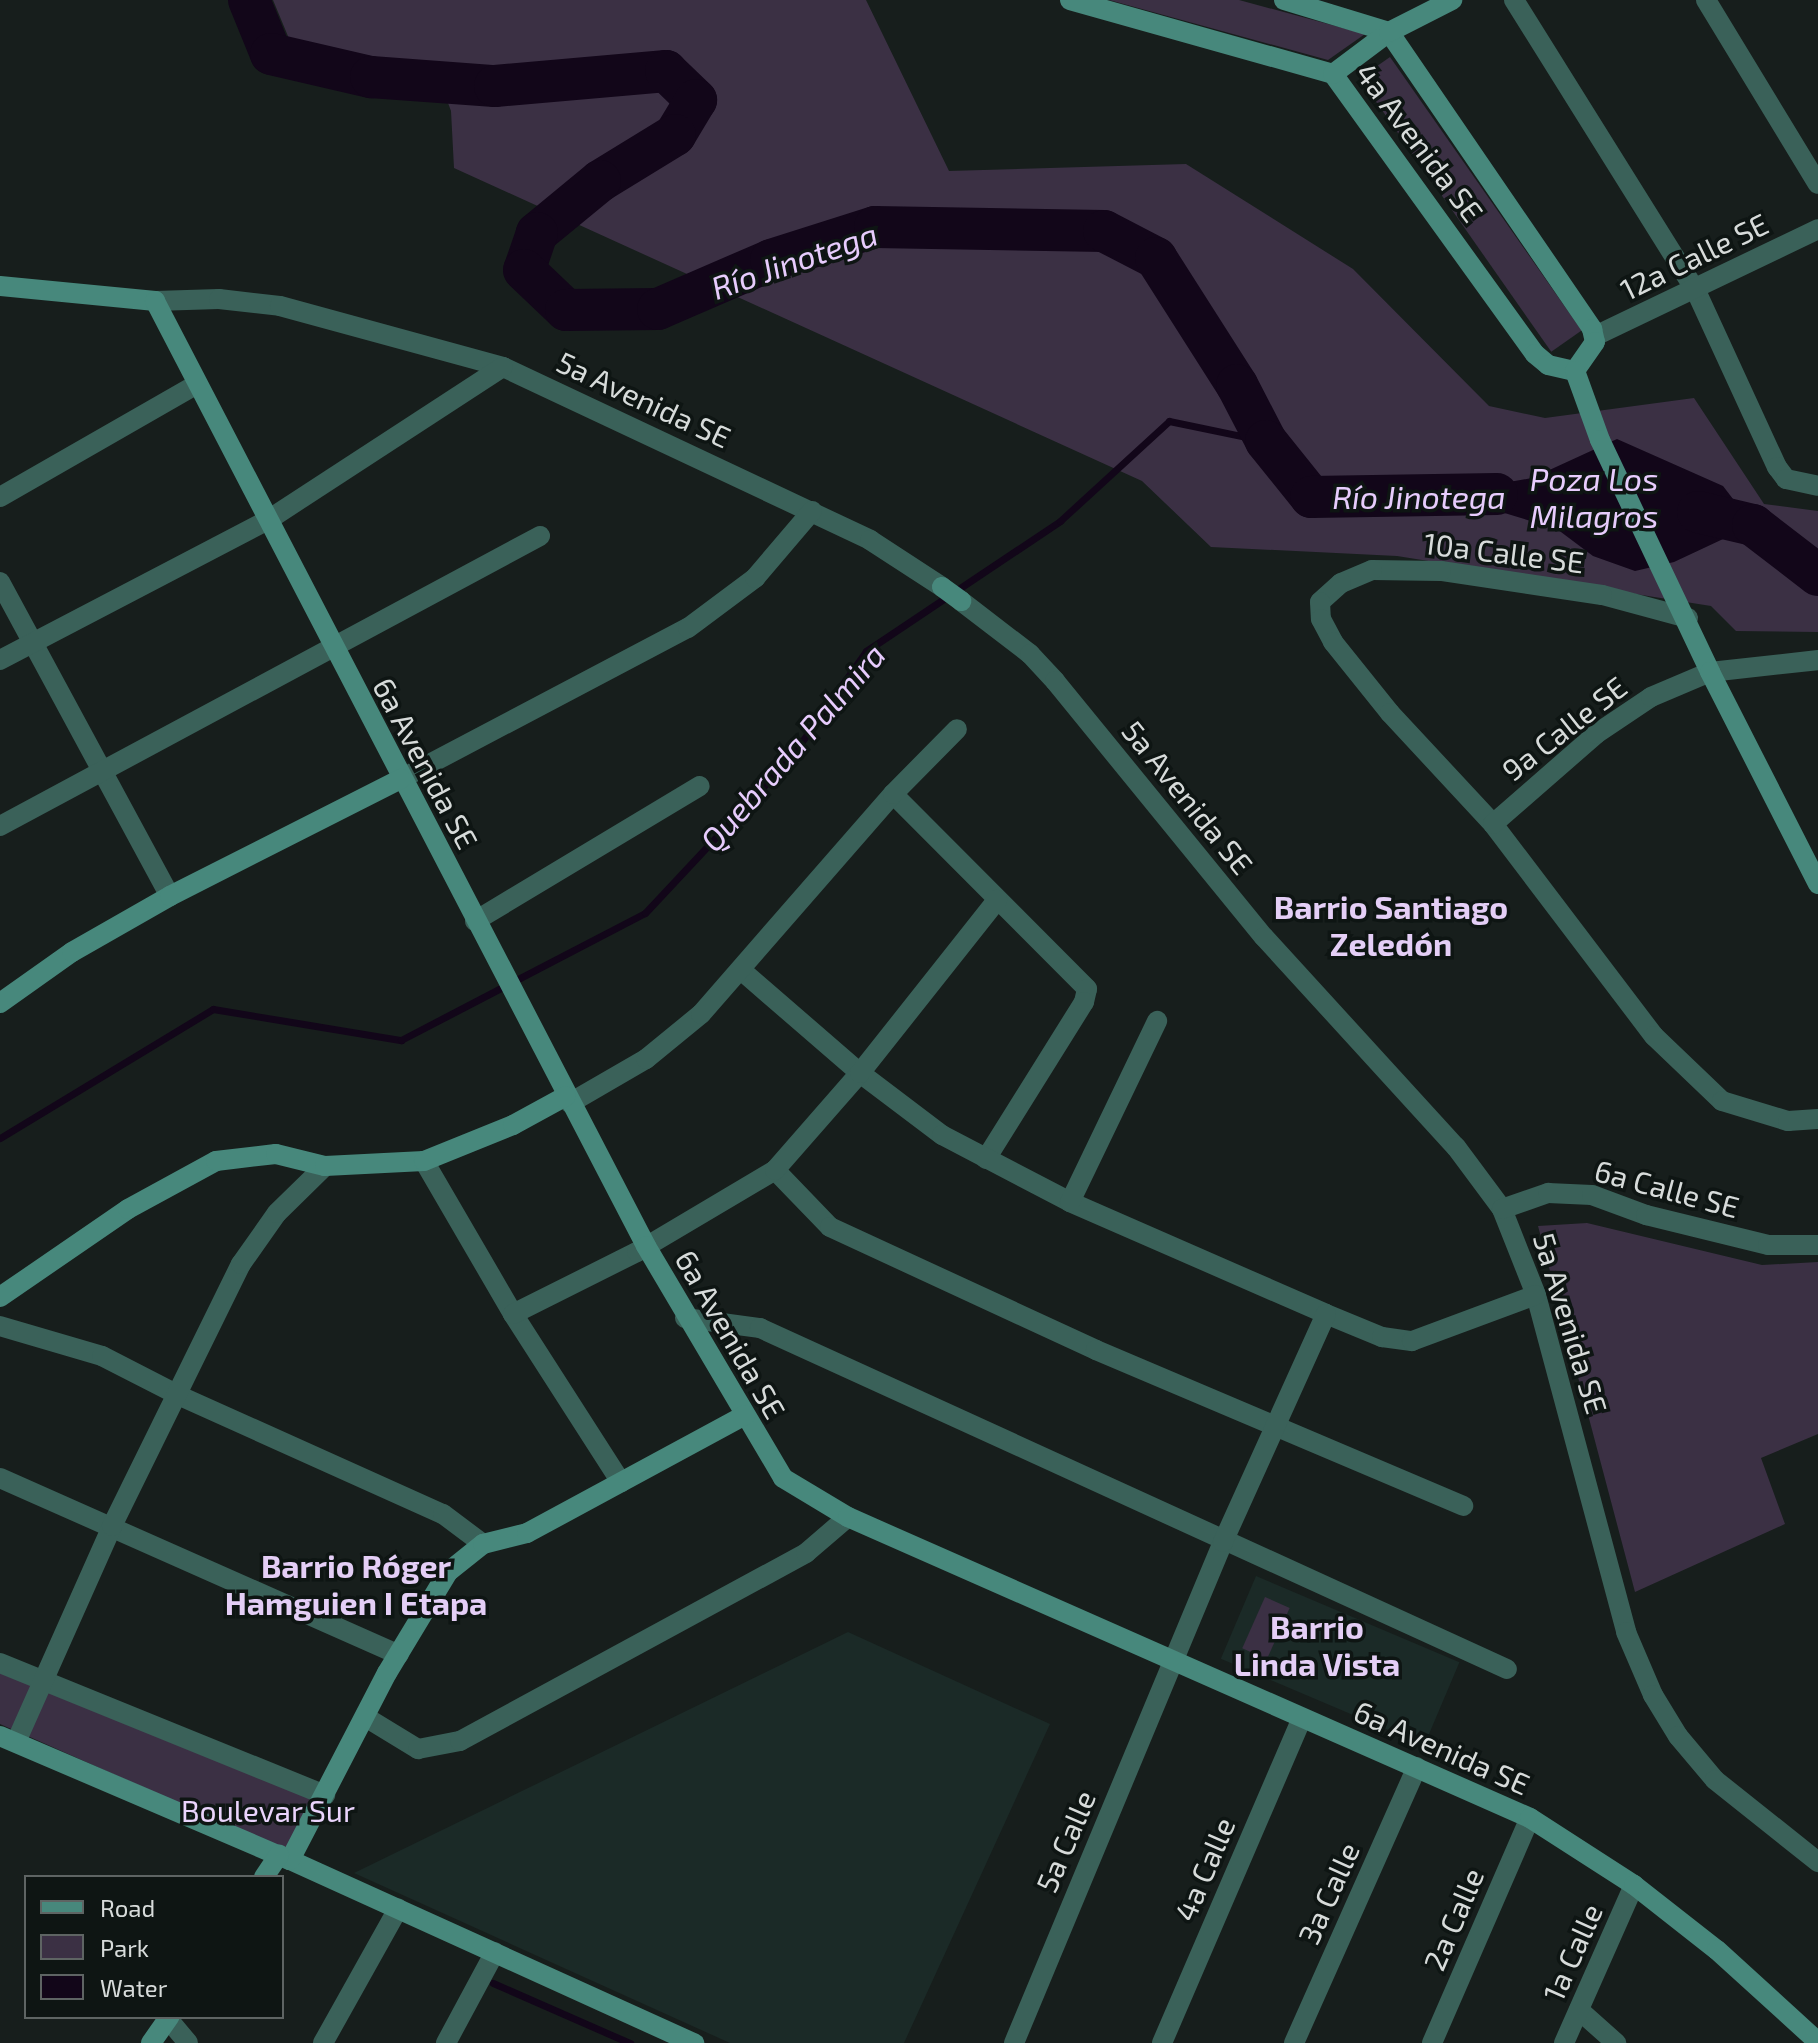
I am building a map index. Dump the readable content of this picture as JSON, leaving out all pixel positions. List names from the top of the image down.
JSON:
{
  "streets": {
    "street": [
      "4a Avenida SE",
      "12a Calle SE",
      "5a Avenida SE",
      "10a Calle SE",
      "9a Calle SE",
      "6a Avenida SE",
      "6a Calle SE",
      "5a Calle",
      "4a Calle",
      "3a Calle",
      "2a Calle",
      "1a Calle"
    ]
  },
  "crossings": [
    ["4a Avenida SE", "12a Calle SE"],
    ["5a Avenida SE", "6a Avenida SE"],
    ["5a Avenida SE", "6a Calle SE"],
    ["10a Calle SE", "9a Calle SE"],
    ["6a Avenida SE", "5a Calle"],
    ["6a Avenida SE", "4a Calle"],
    ["6a Avenida SE", "3a Calle"],
    ["6a Avenida SE", "2a Calle"],
    ["6a Avenida SE", "1a Calle"]
  ],
  "districts": ["Barrio Santiago Zeledón", "Barrio Róger Hamguien I Etapa", "Barrio Linda Vista"],
  "water": ["Río Jinotega", "Poza Los Milagros", "Quebrada Palmira"],
  "parks": ["Boulevar Sur"],
  "legend": ["Road", "Park", "Water"]
}
